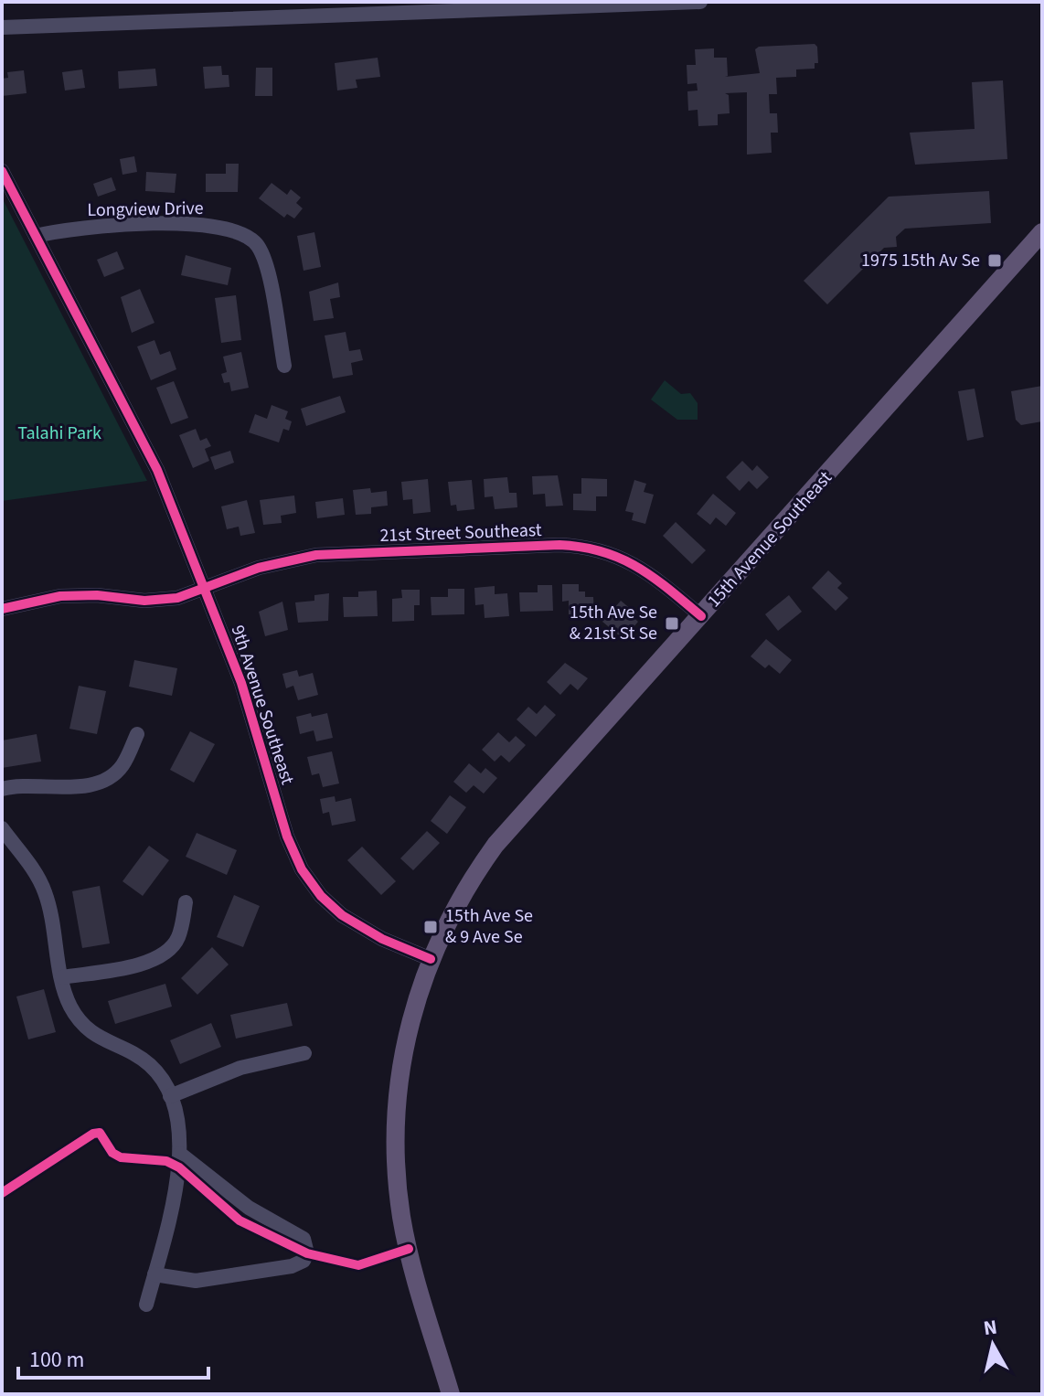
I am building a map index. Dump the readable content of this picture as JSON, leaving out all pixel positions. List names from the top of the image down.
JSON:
{
  "streets": {
    "main road": ["15th Avenue Southeast"],
    "street": ["Longview Drive", "21st Street Southeast", "9th Avenue Southeast"]
  },
  "crossings": [
    ["Longview Drive", "9th Avenue Southeast"],
    ["21st Street Southeast", "15th Avenue Southeast"],
    ["21st Street Southeast", "9th Avenue Southeast"],
    ["15th Avenue Southeast", "9th Avenue Southeast"]
  ],
  "parks": ["Talahi Park"],
  "places": {
    "transit": ["1975 15th Av Se", "15th Ave Se & 21st St Se", "15th Ave Se & 9 Ave Se"]
  },
  "scale_bar": "100 m",
  "north": "top"
}
